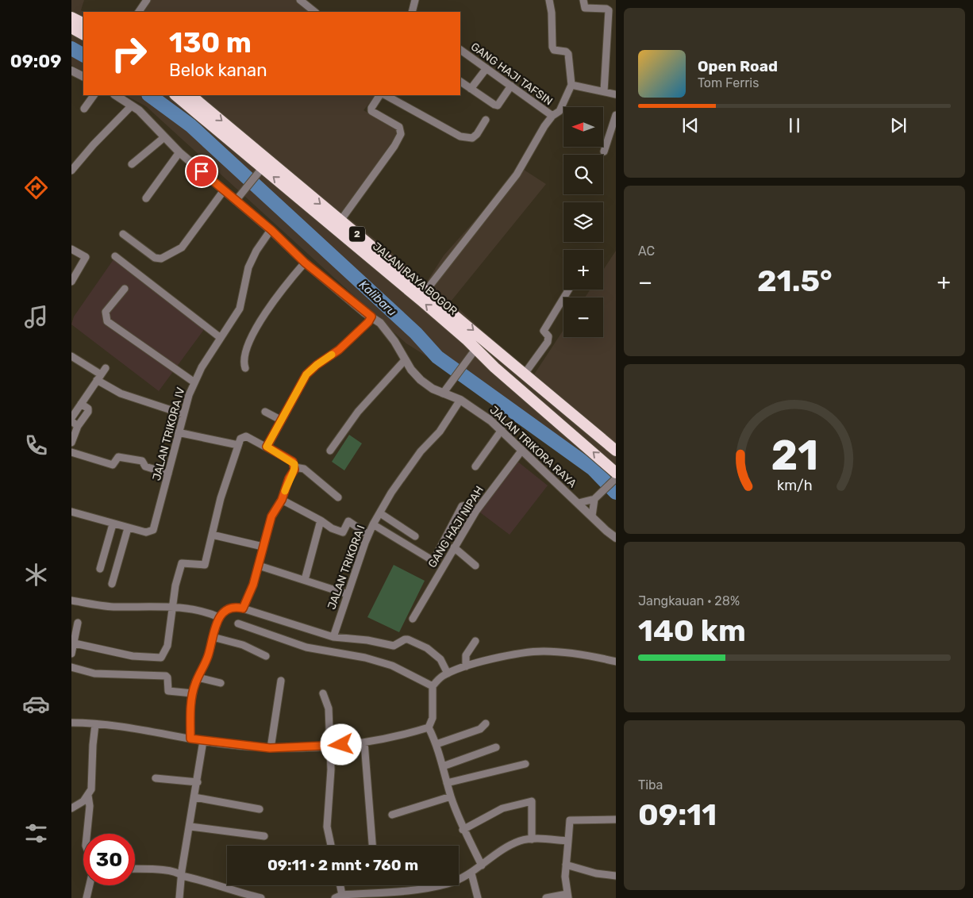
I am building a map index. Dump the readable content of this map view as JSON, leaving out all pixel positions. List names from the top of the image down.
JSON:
{
  "streets": {
    "highway": ["2", "JALAN RAYA BOGOR"],
    "street": [
      "GANG HAJI TAFSIN",
      "JALAN TRIKORA IV",
      "JALAN TRIKORA RAYA",
      "GANG HAJI NIPAH",
      "JALAN TRIKORA I"
    ]
  },
  "crossings": [
    ["JALAN TRIKORA IV", "JALAN TRIKORA RAYA"],
    ["JALAN TRIKORA RAYA", "GANG HAJI NIPAH"],
    ["JALAN TRIKORA RAYA", "JALAN TRIKORA I"]
  ],
  "water": ["Kalibaru"],
  "north": "left",
  "page": {
    "tabs": "09:09",
    "turn": ["130 m", "Belok kanan"],
    "song": ["Open Road", "Tom Ferris"],
    "map_buttons": ["+", "−"],
    "tile": [
      "AC",
      ["Jangkauan · 28%", "140 km"],
      ["Tiba", "09:11"]
    ],
    "heat": ["−", "21.5°", "+"],
    "limit": "30",
    "trip": "09:11 · 2 mnt · 760 m",
    "gauge": ["21", "km/h"]
  }
}
